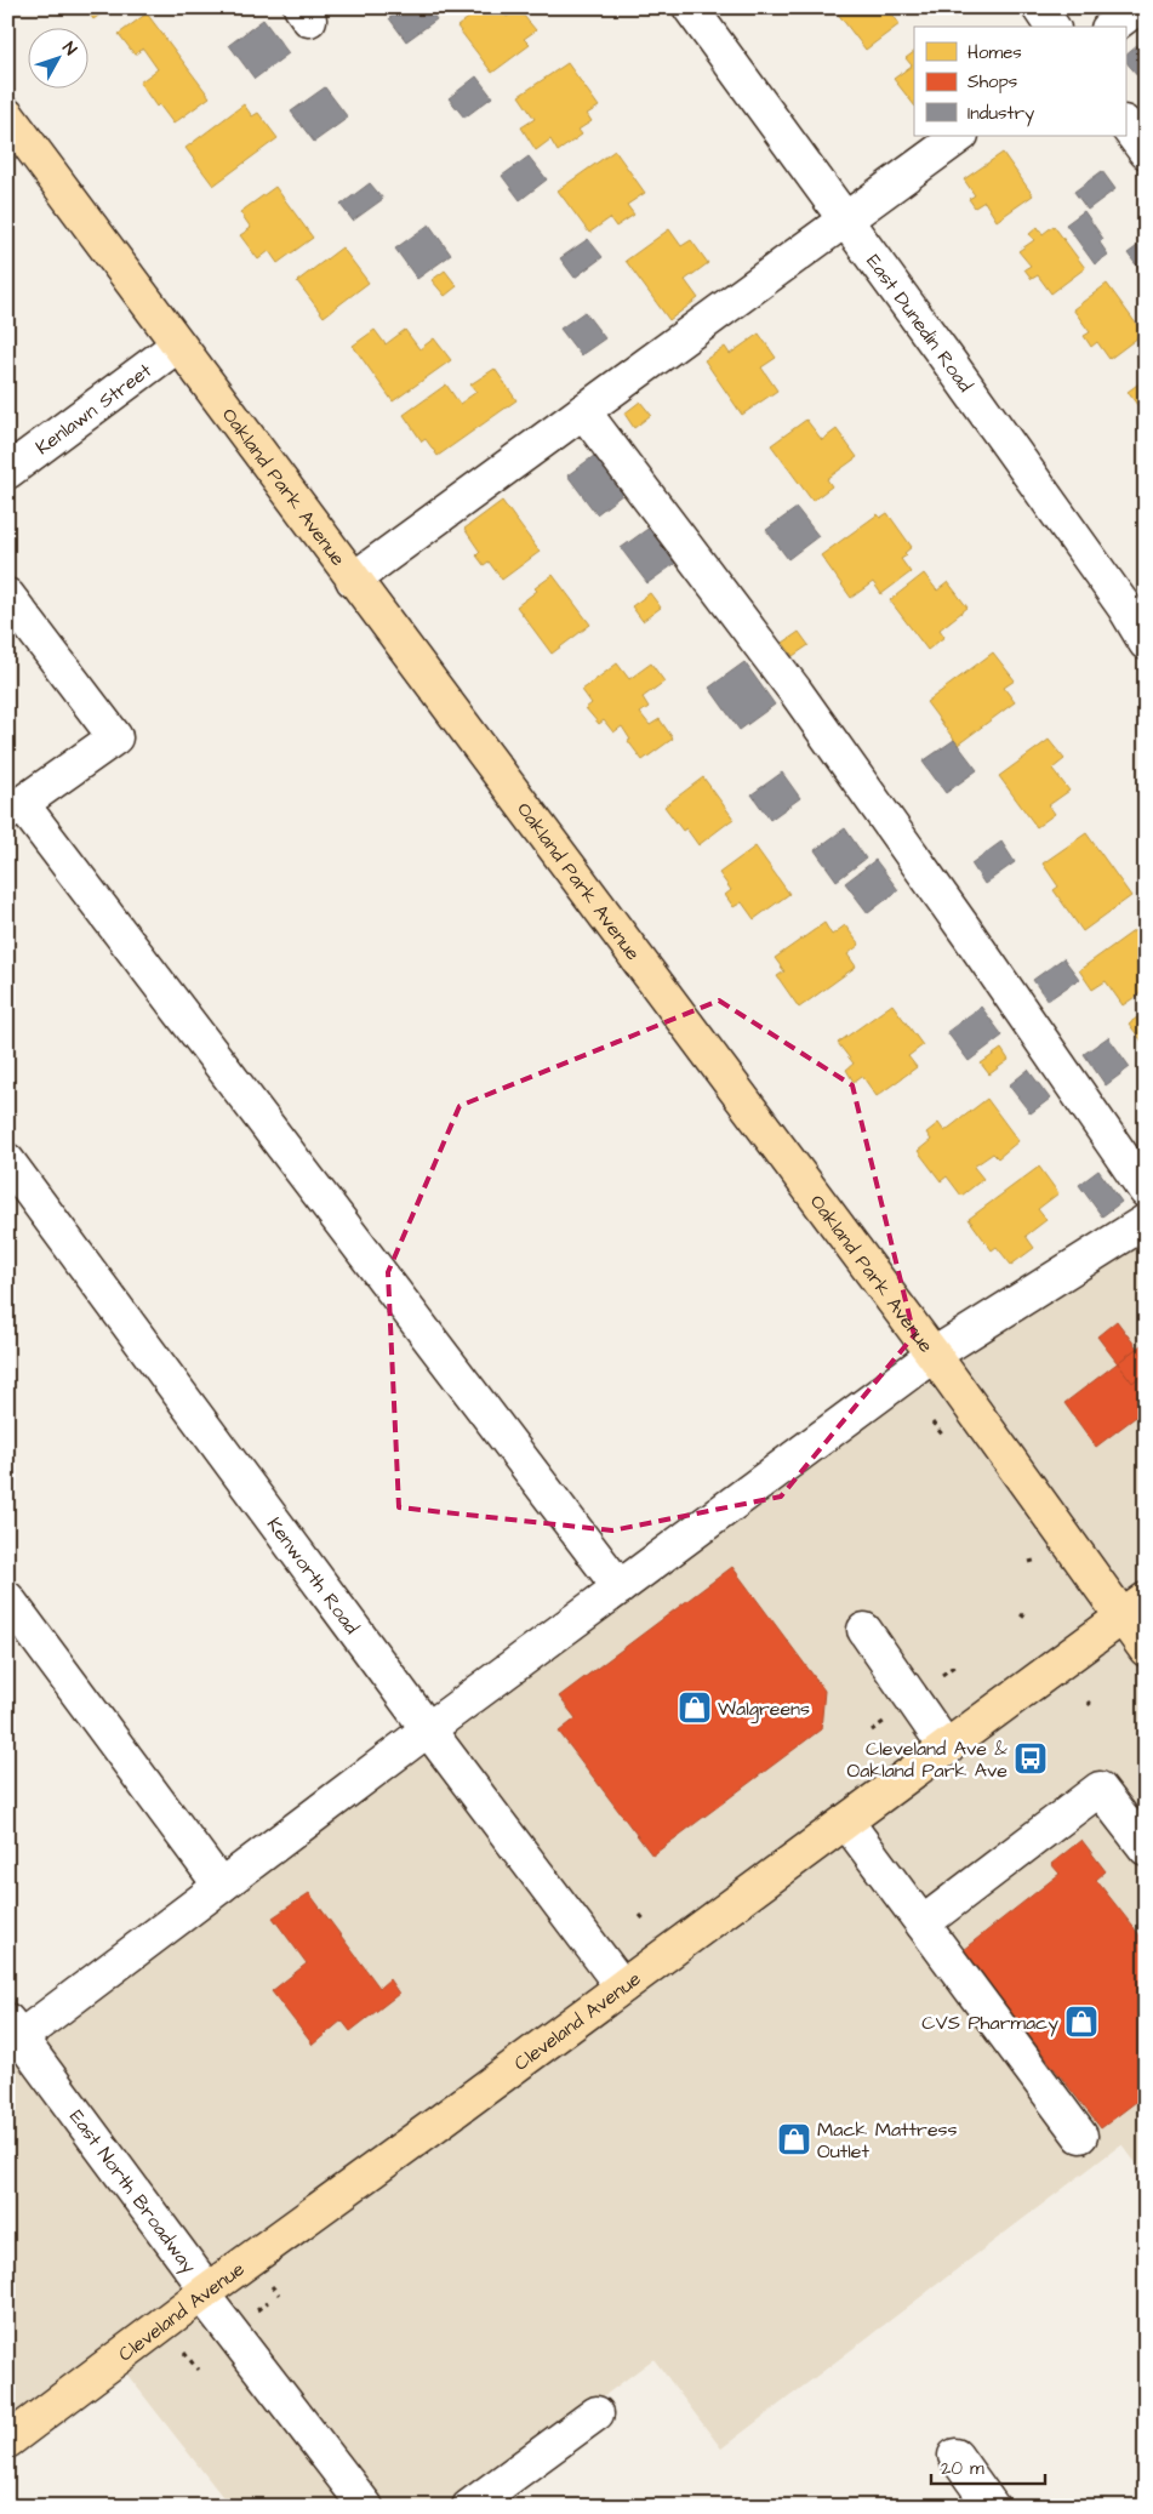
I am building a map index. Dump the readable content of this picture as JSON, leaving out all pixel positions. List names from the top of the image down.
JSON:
{
  "streets": {
    "main road": ["Oakland Park Avenue", "Cleveland Avenue"],
    "street": [
      "East Dunedin Road",
      "Kenlawn Street",
      "Kenworth Road",
      "East North Broadway"
    ]
  },
  "crossings": [
    ["Kenlawn Street", "Oakland Park Avenue"],
    ["Oakland Park Avenue", "Cleveland Avenue"],
    ["Kenworth Road", "Cleveland Avenue"],
    ["Cleveland Avenue", "East North Broadway"]
  ],
  "places": {
    "shop": ["Walgreens", "CVS Pharmacy", "Mack Mattress Outlet"],
    "bus stop": ["Cleveland Ave & Oakland Park Ave"]
  },
  "legend": ["Homes", "Shops", "Industry"],
  "scale_bar": "20 m",
  "north": "top right"
}
